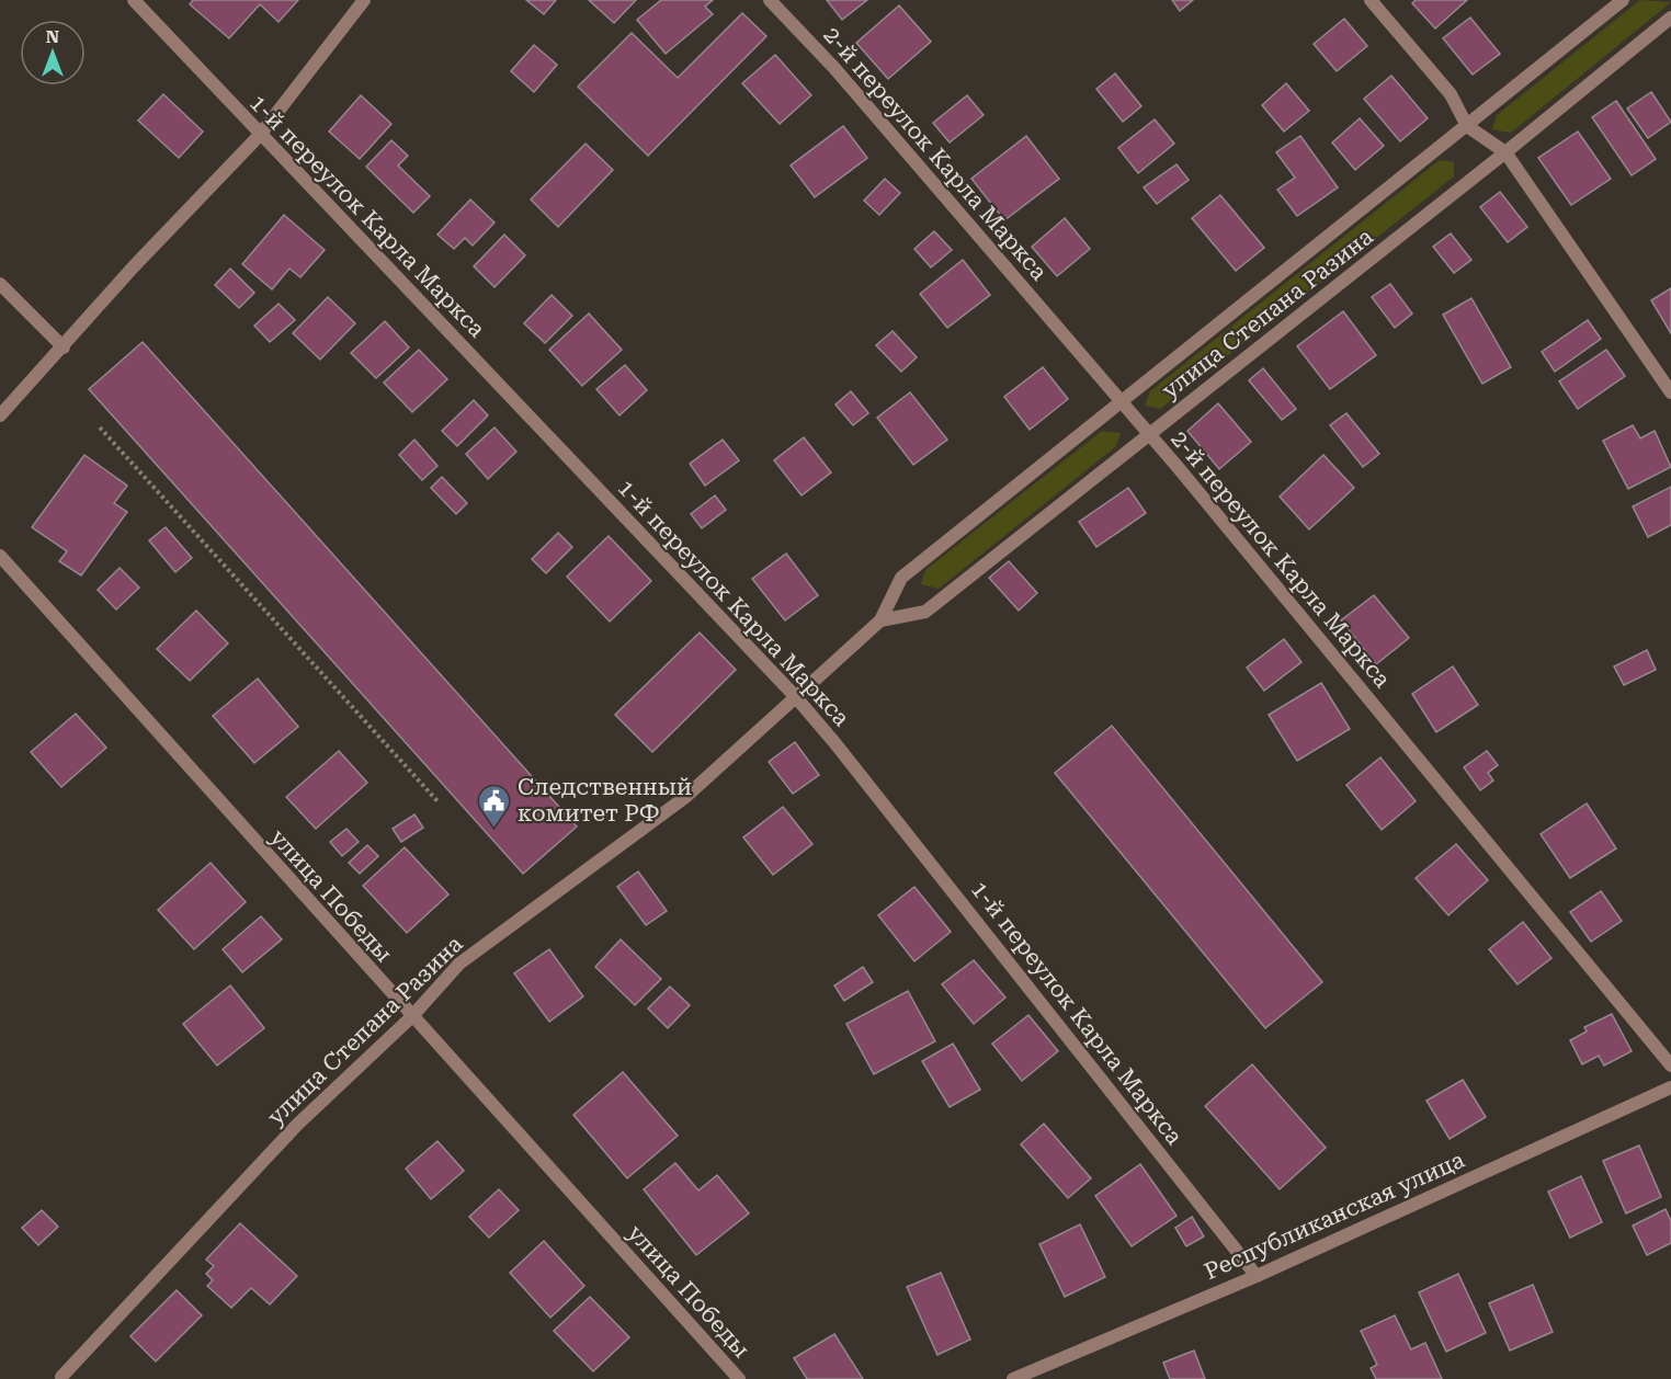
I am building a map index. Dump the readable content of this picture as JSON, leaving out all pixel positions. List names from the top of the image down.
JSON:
{
  "streets": {
    "street": [
      "2-й переулок Карла Маркса",
      "1-й переулок Карла Маркса",
      "улица Степана Разина",
      "улица Победы",
      "Республиканская улица"
    ]
  },
  "crossings": [
    ["2-й переулок Карла Маркса", "улица Степана Разина"],
    ["1-й переулок Карла Маркса", "улица Степана Разина"],
    ["1-й переулок Карла Маркса", "Республиканская улица"],
    ["улица Степана Разина", "улица Победы"]
  ],
  "places": {
    "public building": ["Следственный комитет РФ"]
  },
  "north": "top"
}
